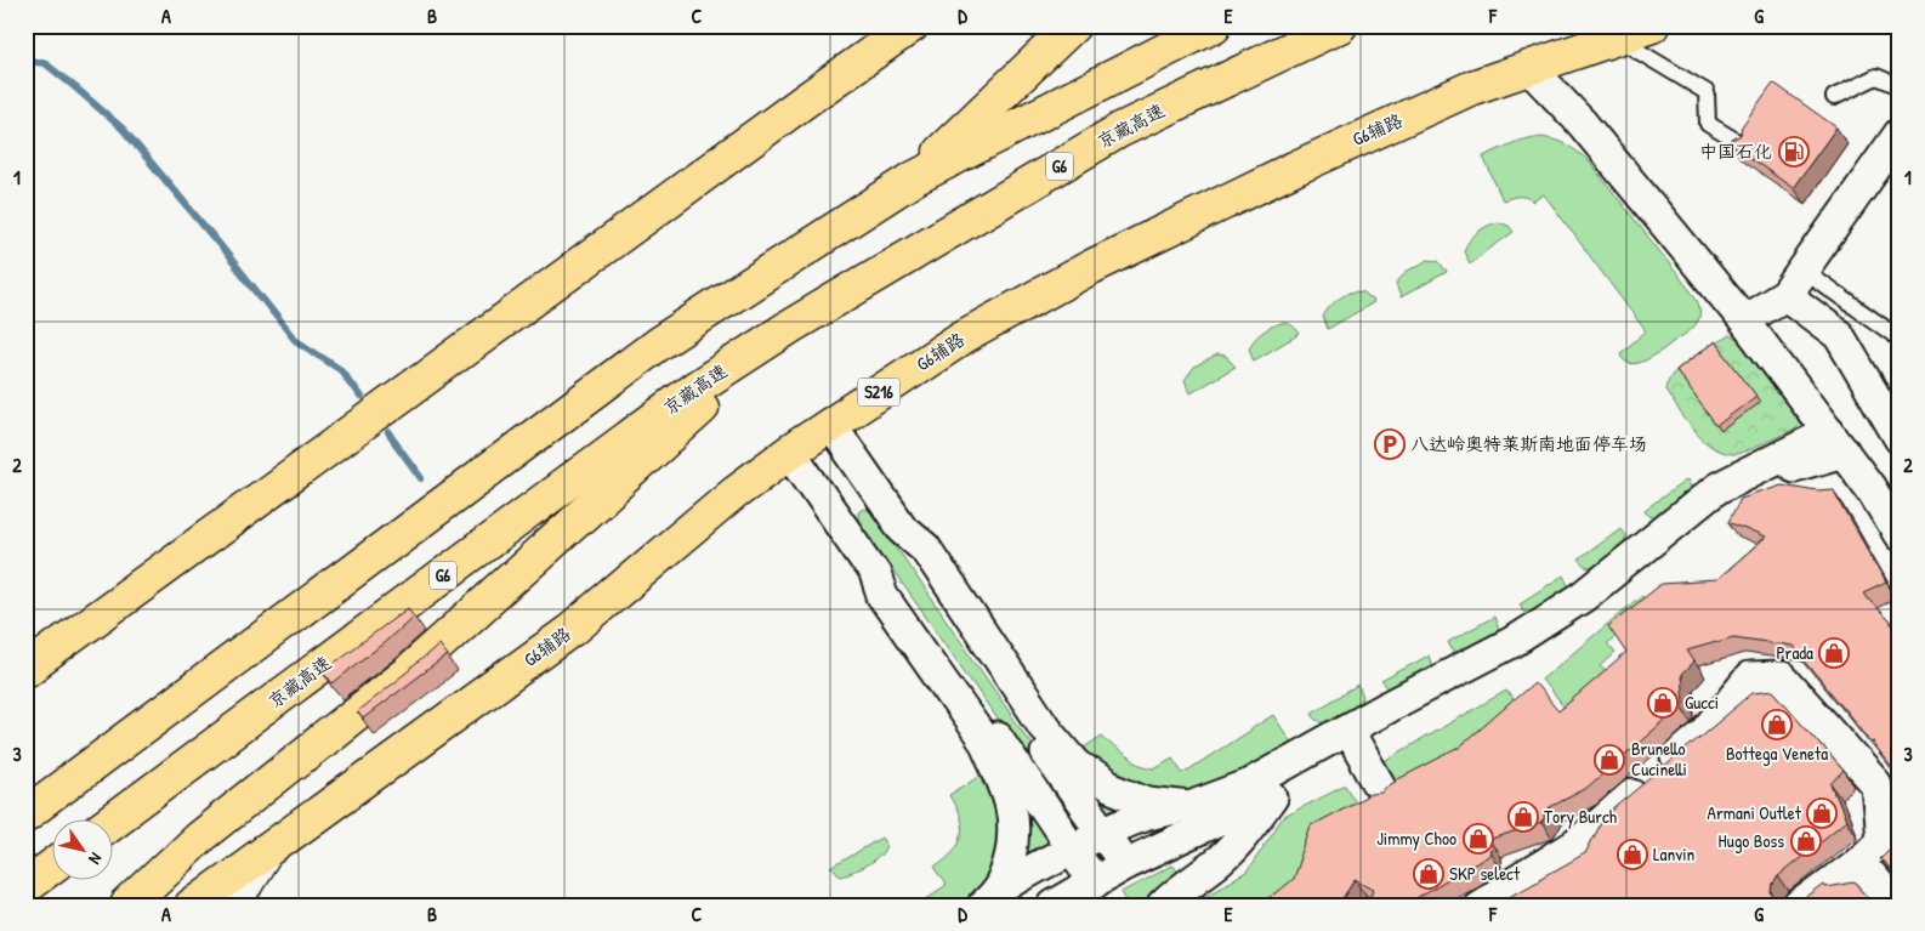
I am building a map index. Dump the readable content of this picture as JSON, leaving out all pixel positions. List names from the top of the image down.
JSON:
{
  "streets": {
    "main road": [
      "京藏高速",
      "G6辅路",
      "G6",
      "S216"
    ]
  },
  "places": {
    "fuel station": ["中国石化"],
    "parking": ["八达岭奥特莱斯南地面停车场"],
    "shop": [
      "Prada",
      "Gucci",
      "Bottega Veneta",
      "Brunello Cucinelli",
      "Armani Outlet",
      "Tory Burch",
      "Jimmy Choo",
      "Hugo Boss",
      "Lanvin",
      "SKP select"
    ]
  },
  "north": "bottom right",
  "grid": {
    "columns": [
      "A",
      "B",
      "C",
      "D",
      "E",
      "F",
      "G"
    ],
    "rows": ["1", "2", "3"]
  }
}
